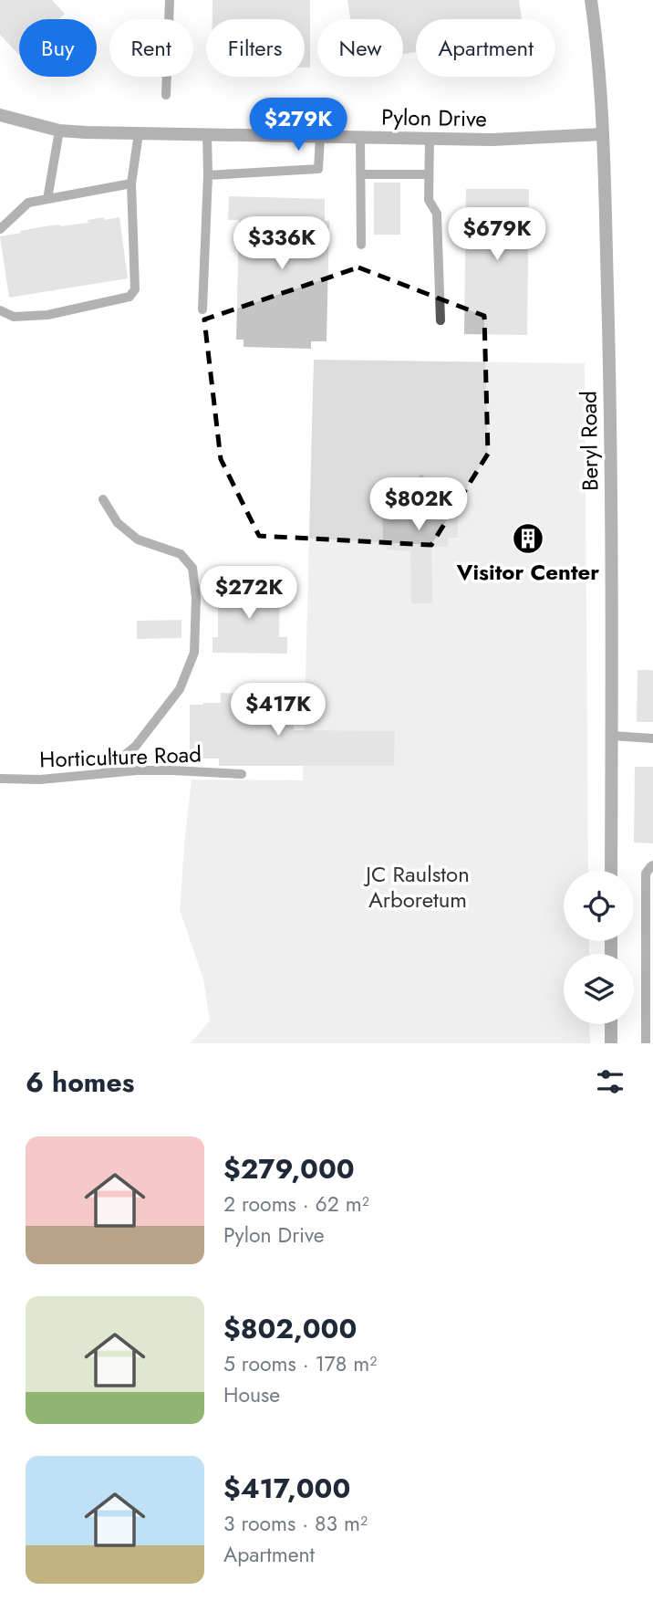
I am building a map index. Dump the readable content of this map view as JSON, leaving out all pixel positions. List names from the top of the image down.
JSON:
{
  "streets": {
    "street": ["Pylon Drive", "Beryl Road"],
    "lane": ["Horticulture Road"]
  },
  "crossings": [
    ["Pylon Drive", "Beryl Road"]
  ],
  "parks": ["JC Raulston Arboretum"],
  "places": {
    "building": ["Visitor Center"]
  },
  "page": {
    "chip": [
      "Buy",
      "Rent",
      "Filters",
      "New",
      "Apartment"
    ],
    "price": [
      "$279K",
      "$679K",
      "$336K",
      "$802K",
      "$272K",
      "$417K"
    ],
    "heading": "6 homes",
    "list": [
      {
        "name": "$279,000",
        "note": "2 rooms · 62 m² · Pylon Drive"
      },
      {
        "name": "$802,000",
        "note": "5 rooms · 178 m² · House"
      },
      {
        "name": "$417,000",
        "note": "3 rooms · 83 m² · Apartment"
      }
    ]
  }
}
